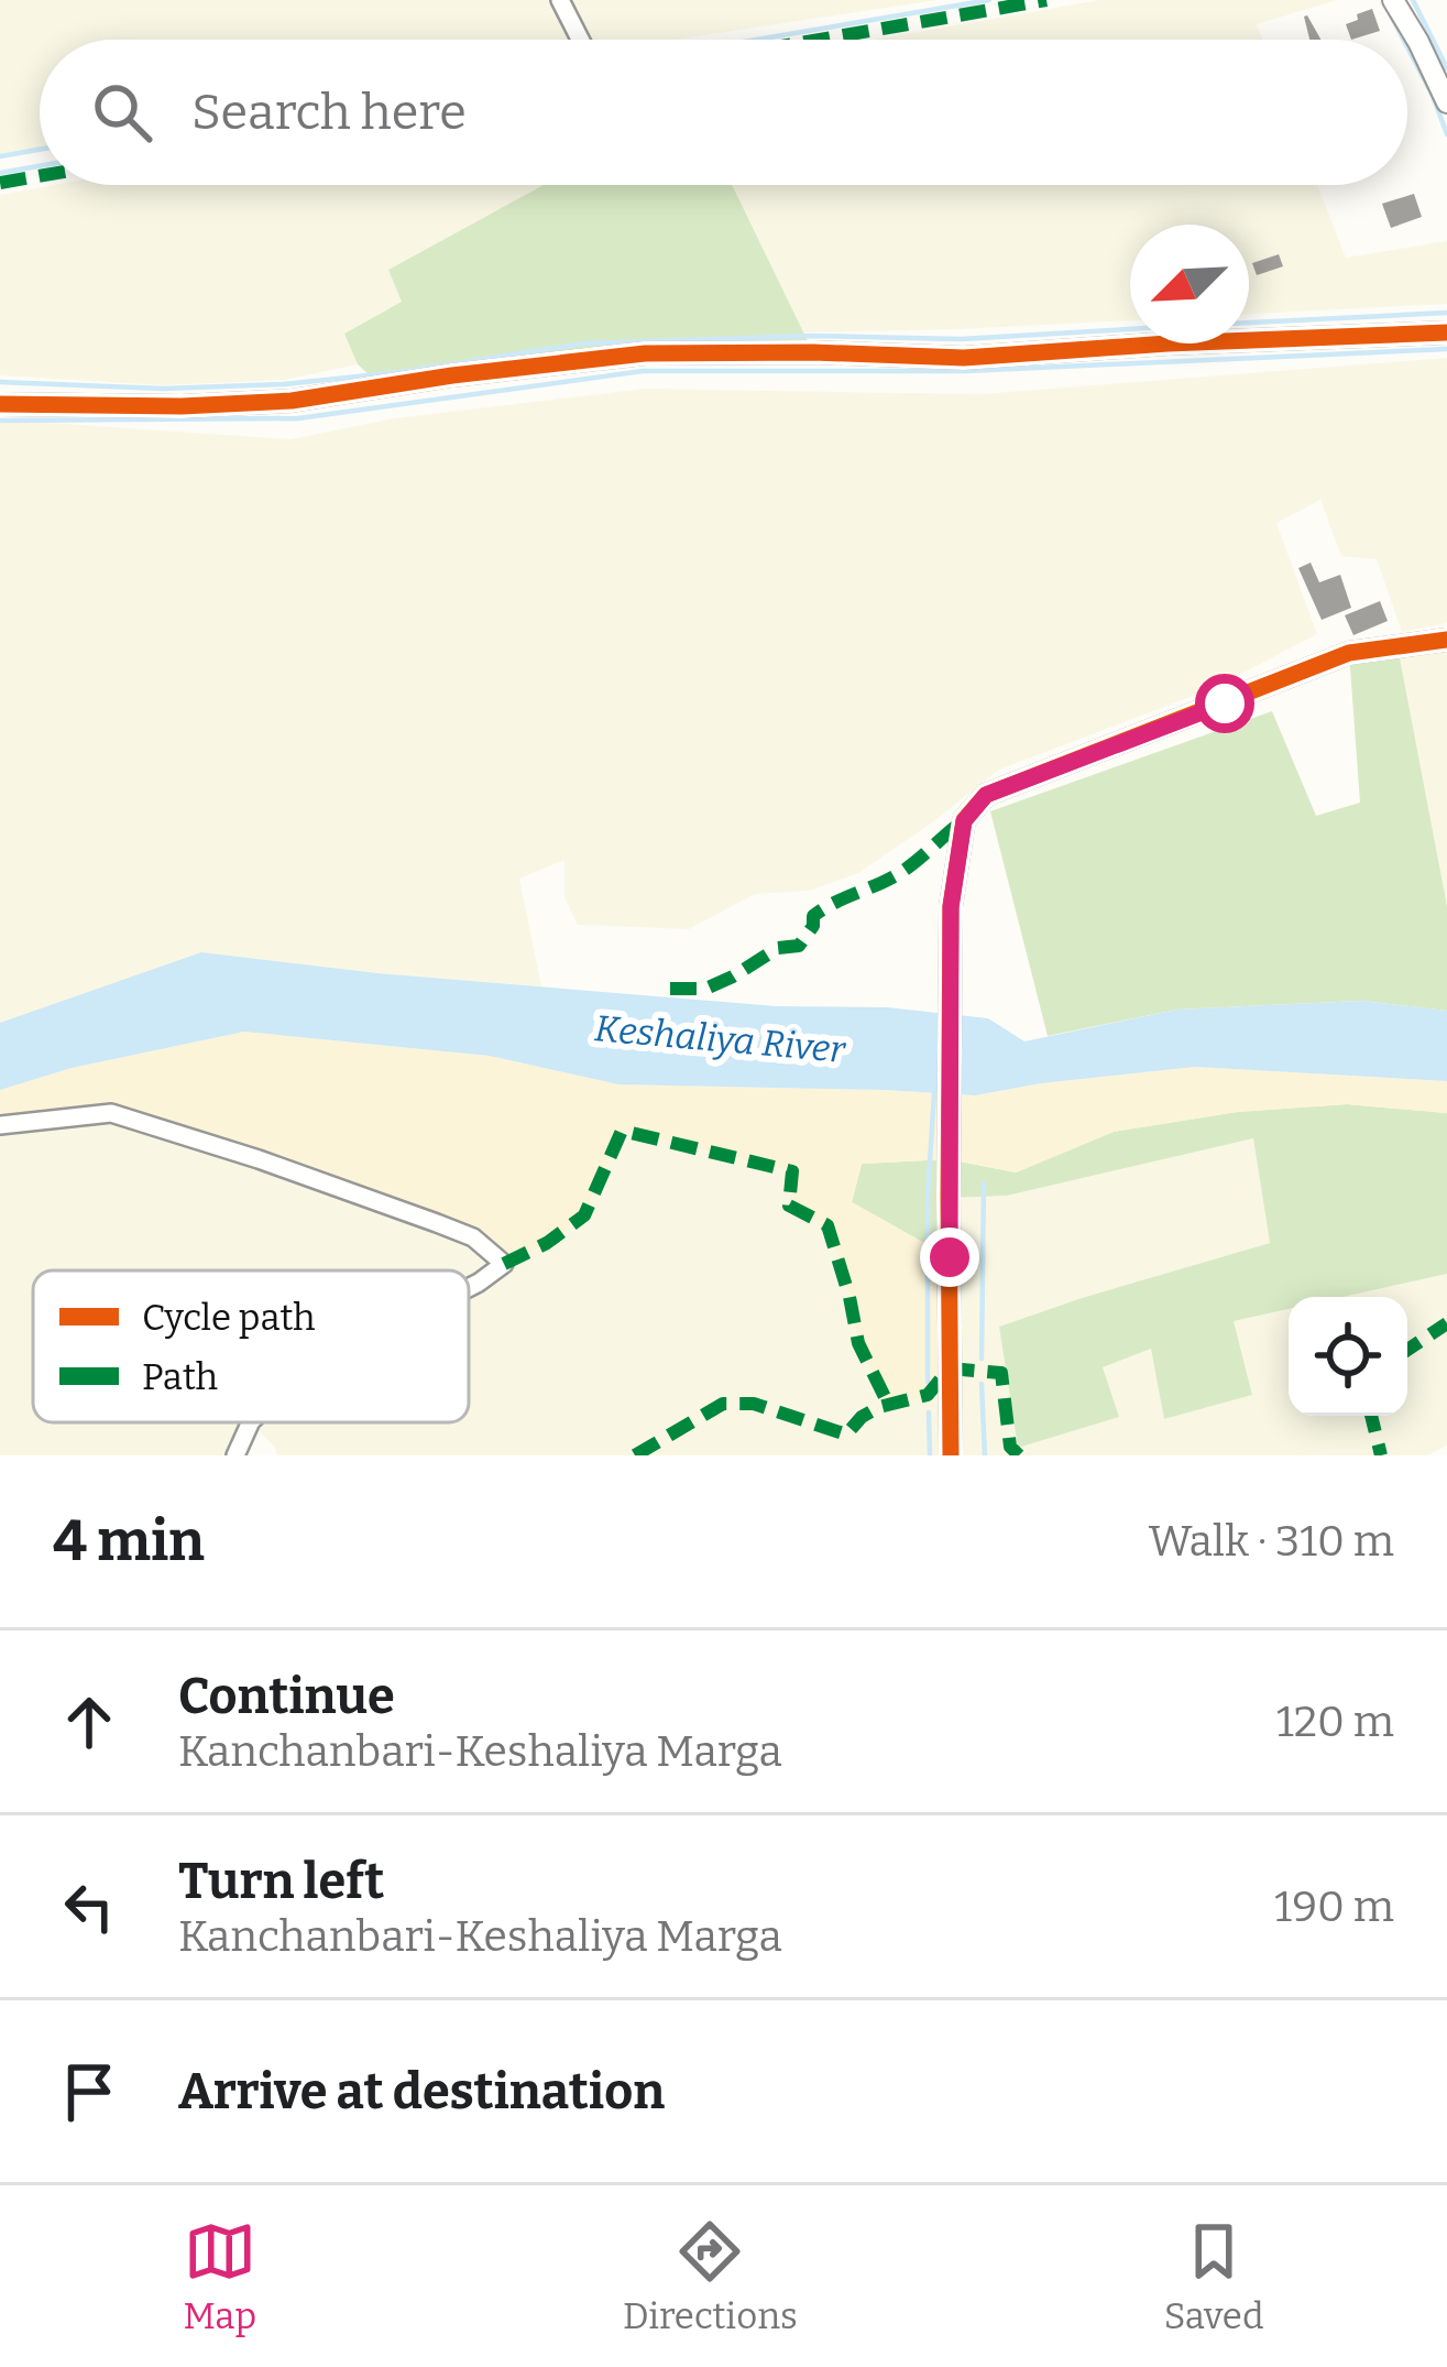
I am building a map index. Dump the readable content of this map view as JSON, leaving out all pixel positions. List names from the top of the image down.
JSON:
{
  "water": ["Keshaliya River"],
  "legend": ["Cycle path", "Path"],
  "north": "bottom left",
  "page": {
    "search": "Search here",
    "heading": ["4 min", "Walk · 310 m"],
    "list": [
      ["Continue", "Kanchanbari-Keshaliya Marga", "120 m"],
      ["Turn left", "Kanchanbari-Keshaliya Marga", "190 m"],
      "Arrive at destination"
    ],
    "nav": ["Map", "Directions", "Saved"]
  }
}
